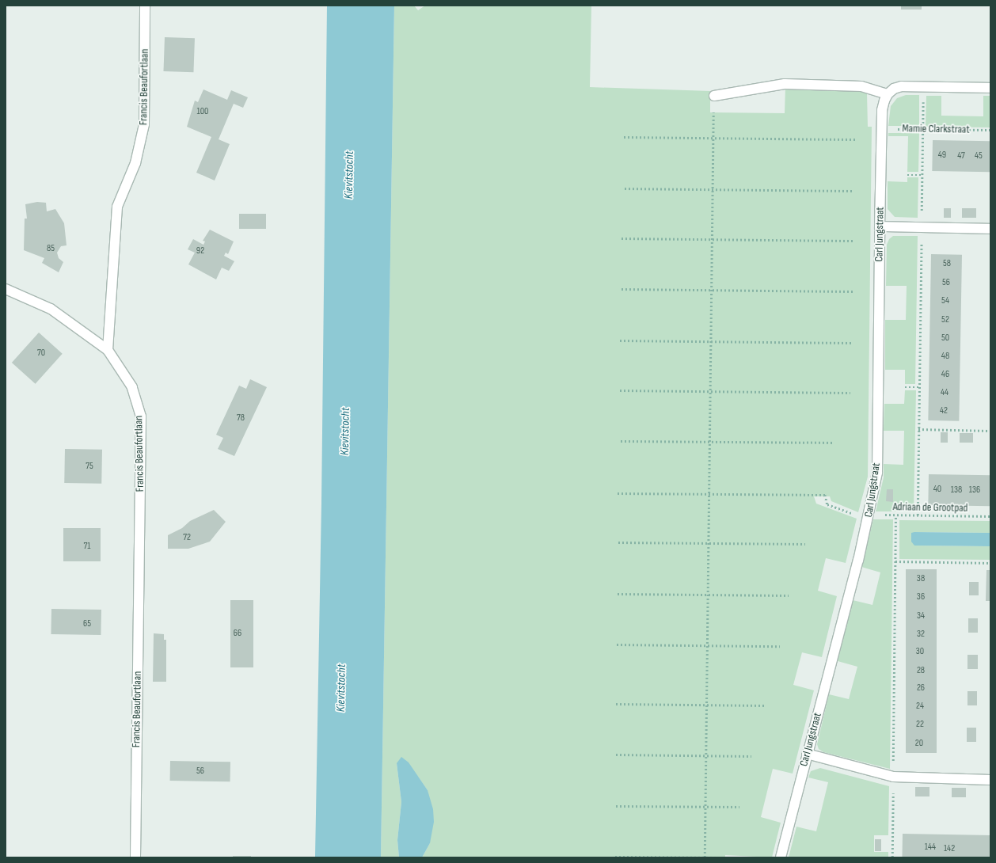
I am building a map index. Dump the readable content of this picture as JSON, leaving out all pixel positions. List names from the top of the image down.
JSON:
{
  "streets": {
    "street": ["Francis Beaufortlaan", "Carl Jungstraat"],
    "path": ["Mamie Clarkstraat", "Adriaan de Grootpad"]
  },
  "crossings": [
    ["Mamie Clarkstraat", "Carl Jungstraat"],
    ["Carl Jungstraat", "Adriaan de Grootpad"]
  ],
  "water": ["Kievitstocht"],
  "house_numbers": [
    "100",
    "49",
    "47",
    "45",
    "85",
    "92",
    "58",
    "56",
    "54",
    "52",
    "50",
    "70",
    "48",
    "46",
    "44",
    "42",
    "78",
    "75",
    "40",
    "138",
    "136",
    "72",
    "71",
    "38",
    "36",
    "34",
    "65",
    "66",
    "32",
    "30",
    "28",
    "26",
    "24",
    "22",
    "20",
    "56",
    "144",
    "142"
  ]
}
